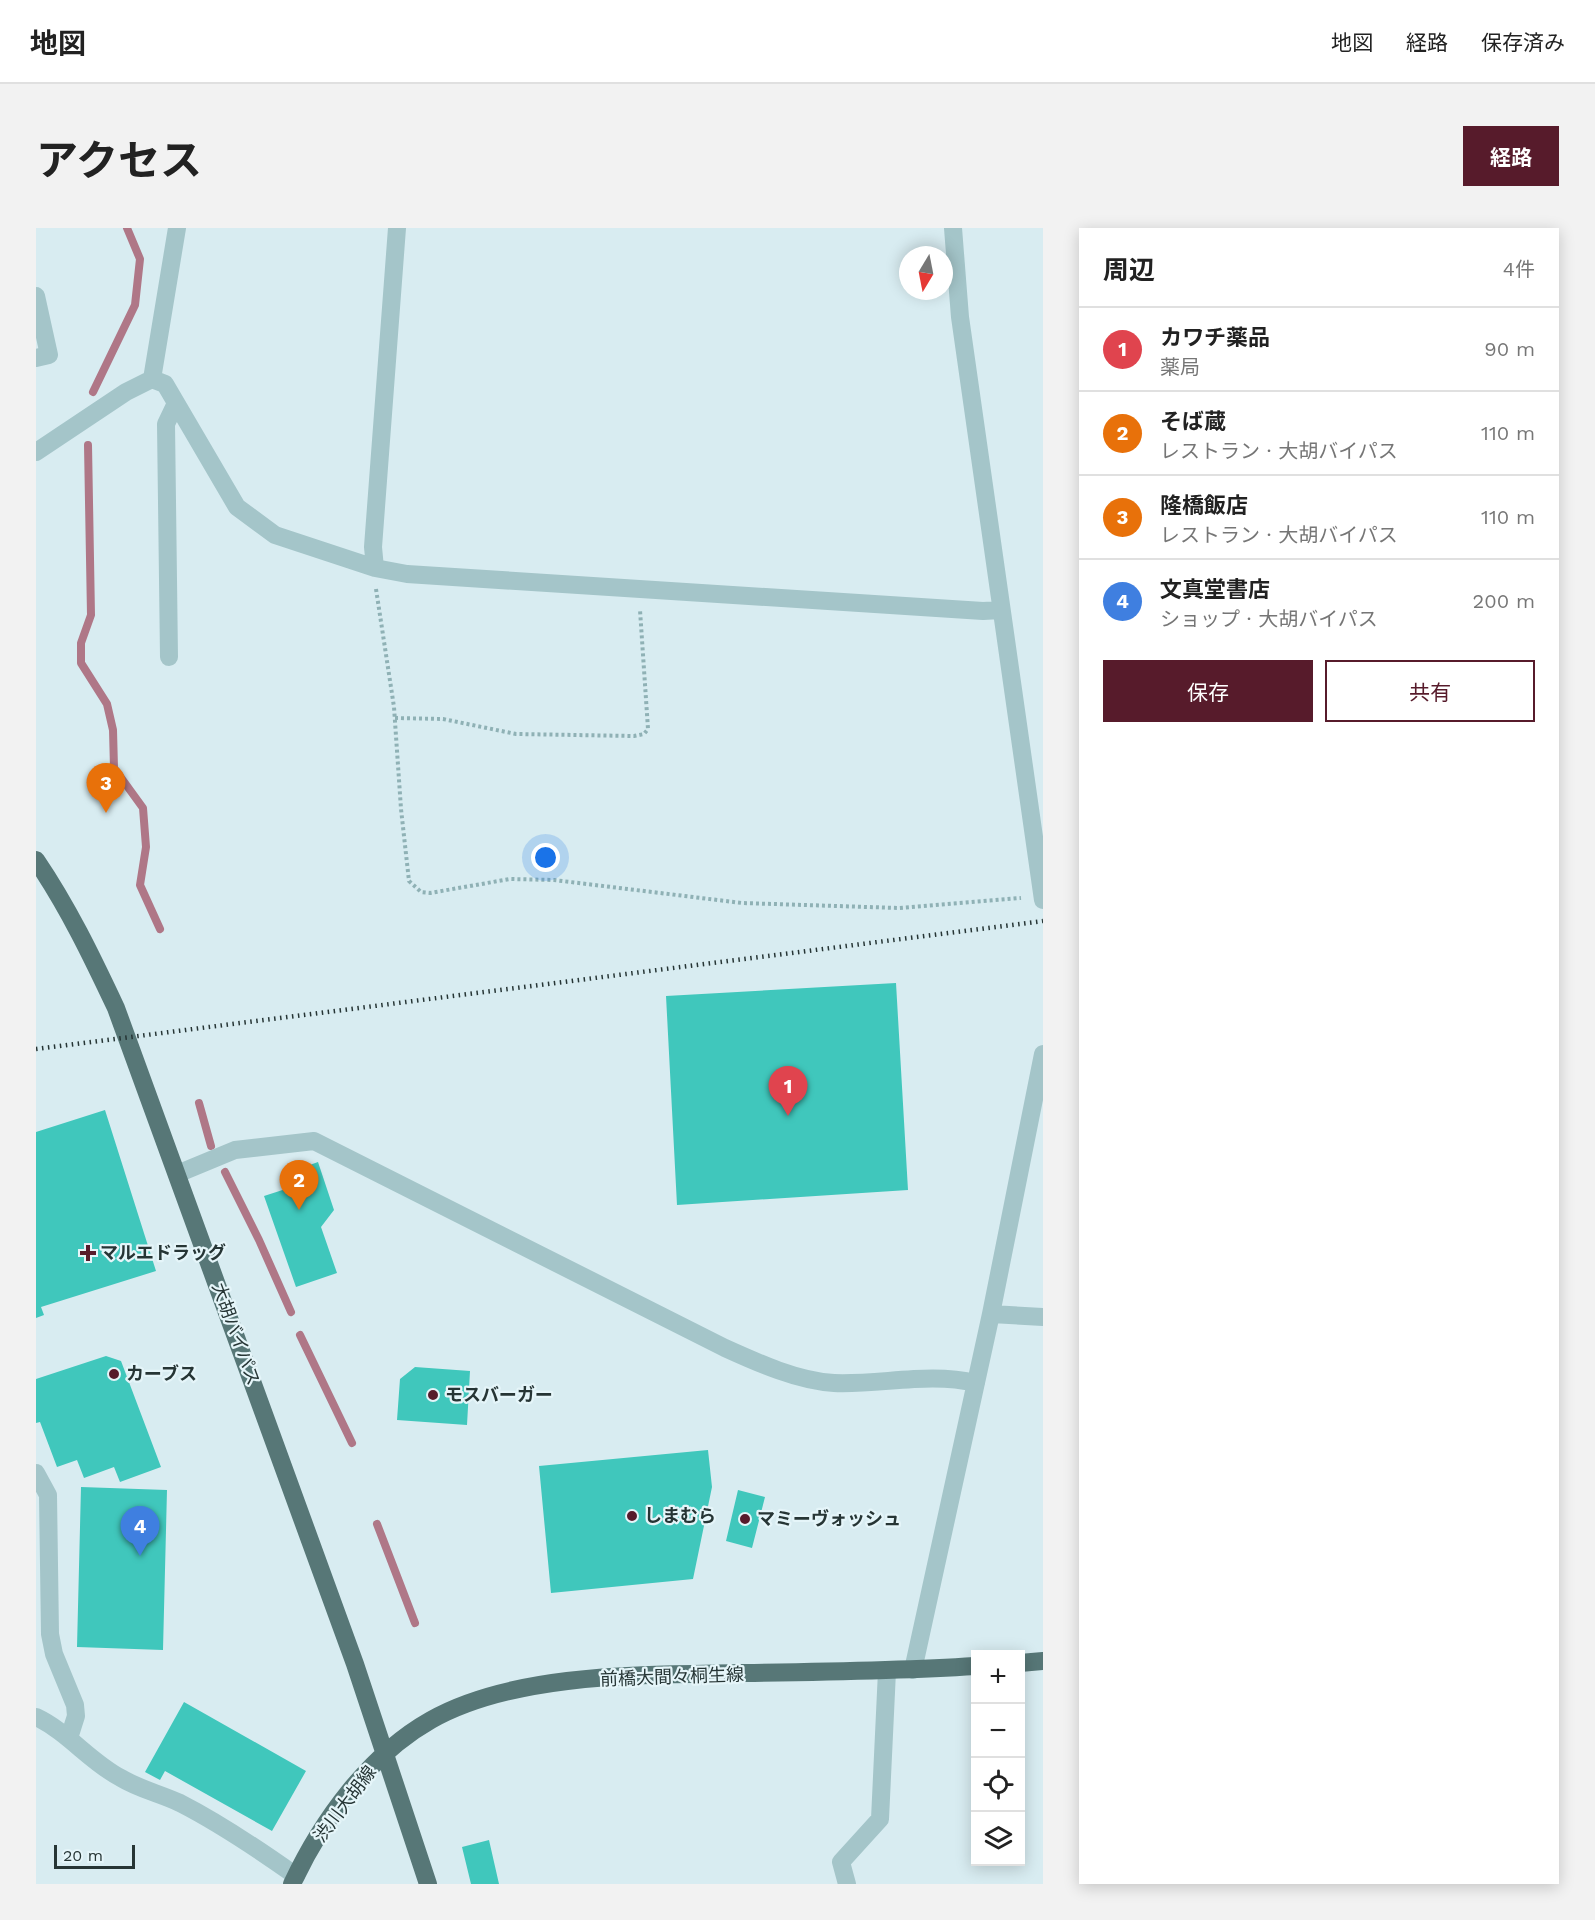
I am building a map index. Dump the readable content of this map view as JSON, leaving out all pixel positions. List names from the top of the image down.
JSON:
{
  "streets": {
    "main road": ["大胡バイパス", "前橋大間々桐生線", "渋川大胡線"]
  },
  "crossings": [
    ["大胡バイパス", "前橋大間々桐生線"],
    ["大胡バイパス", "渋川大胡線"],
    ["前橋大間々桐生線", "渋川大胡線"]
  ],
  "places": {
    "health": ["マルエドラッグ"],
    "other": [
      "カーブス",
      "モスバーガー",
      "しまむら",
      "マミーヴォッシュ"
    ]
  },
  "scale_bar": "20 m",
  "north": "bottom",
  "page": {
    "header": "地図",
    "nav": ["地図", "経路", "保存済み"],
    "title": "アクセス",
    "buttons": [
      "経路",
      ["保存", "共有"]
    ],
    "heading": ["周辺", "4件"],
    "list": [
      {
        "mark": "1",
        "name": "カワチ薬品",
        "note": "薬局",
        "value": "90 m"
      },
      {
        "mark": "2",
        "name": "そば蔵",
        "note": "レストラン · 大胡バイパス",
        "value": "110 m"
      },
      {
        "mark": "3",
        "name": "隆橋飯店",
        "note": "レストラン · 大胡バイパス",
        "value": "110 m"
      },
      {
        "mark": "4",
        "name": "文真堂書店",
        "note": "ショップ · 大胡バイパス",
        "value": "200 m"
      }
    ],
    "pins": [
      "3",
      "1",
      "2",
      "4"
    ],
    "map_buttons": ["+", "−"],
    "scale": "20 m"
  }
}
